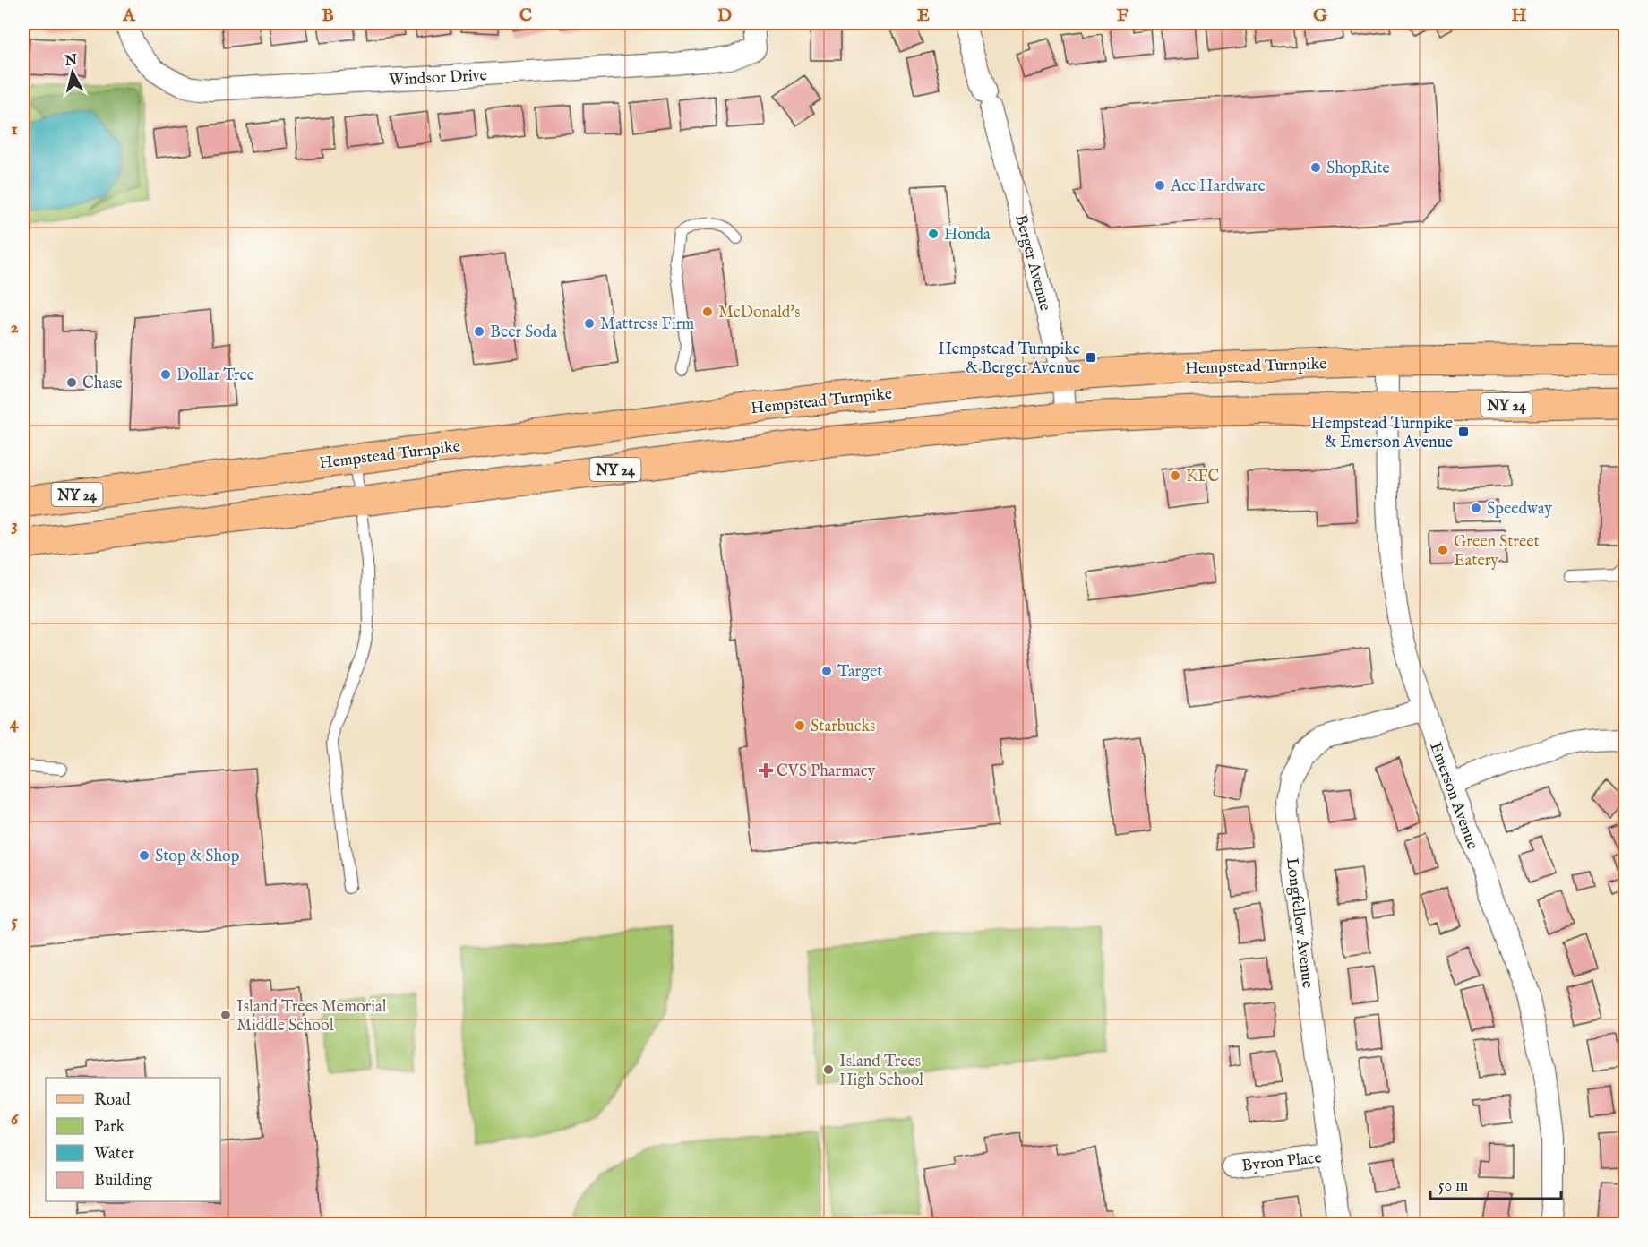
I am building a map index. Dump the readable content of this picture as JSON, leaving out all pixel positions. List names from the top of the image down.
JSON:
{
  "streets": {
    "main road": ["Hempstead Turnpike", "NY 24"],
    "street": [
      "Windsor Drive",
      "Berger Avenue",
      "Emerson Avenue",
      "Longfellow Avenue",
      "Byron Place"
    ]
  },
  "crossings": [
    ["Berger Avenue", "Hempstead Turnpike"],
    ["Berger Avenue", "NY 24"],
    ["Hempstead Turnpike", "Emerson Avenue"],
    ["NY 24", "Emerson Avenue"],
    ["Emerson Avenue", "Longfellow Avenue"],
    ["Longfellow Avenue", "Byron Place"]
  ],
  "places": {
    "other": [
      "ShopRite",
      "Ace Hardware",
      "Honda",
      "McDonald's",
      "Mattress Firm",
      "Beer Soda",
      "Dollar Tree",
      "Chase",
      "KFC",
      "Speedway",
      "Green Street Eatery",
      "Target",
      "Starbucks",
      "Stop & Shop",
      "Island Trees Memorial Middle School",
      "Island Trees High School"
    ],
    "transit": ["Hempstead Turnpike & Berger Avenue", "Hempstead Turnpike & Emerson Avenue"],
    "health": ["CVS Pharmacy"]
  },
  "legend": [
    "Road",
    "Park",
    "Water",
    "Building"
  ],
  "scale_bar": "50 m",
  "north": "top",
  "grid": {
    "columns": [
      "A",
      "B",
      "C",
      "D",
      "E",
      "F",
      "G",
      "H"
    ],
    "rows": [
      "1",
      "2",
      "3",
      "4",
      "5",
      "6"
    ]
  }
}
